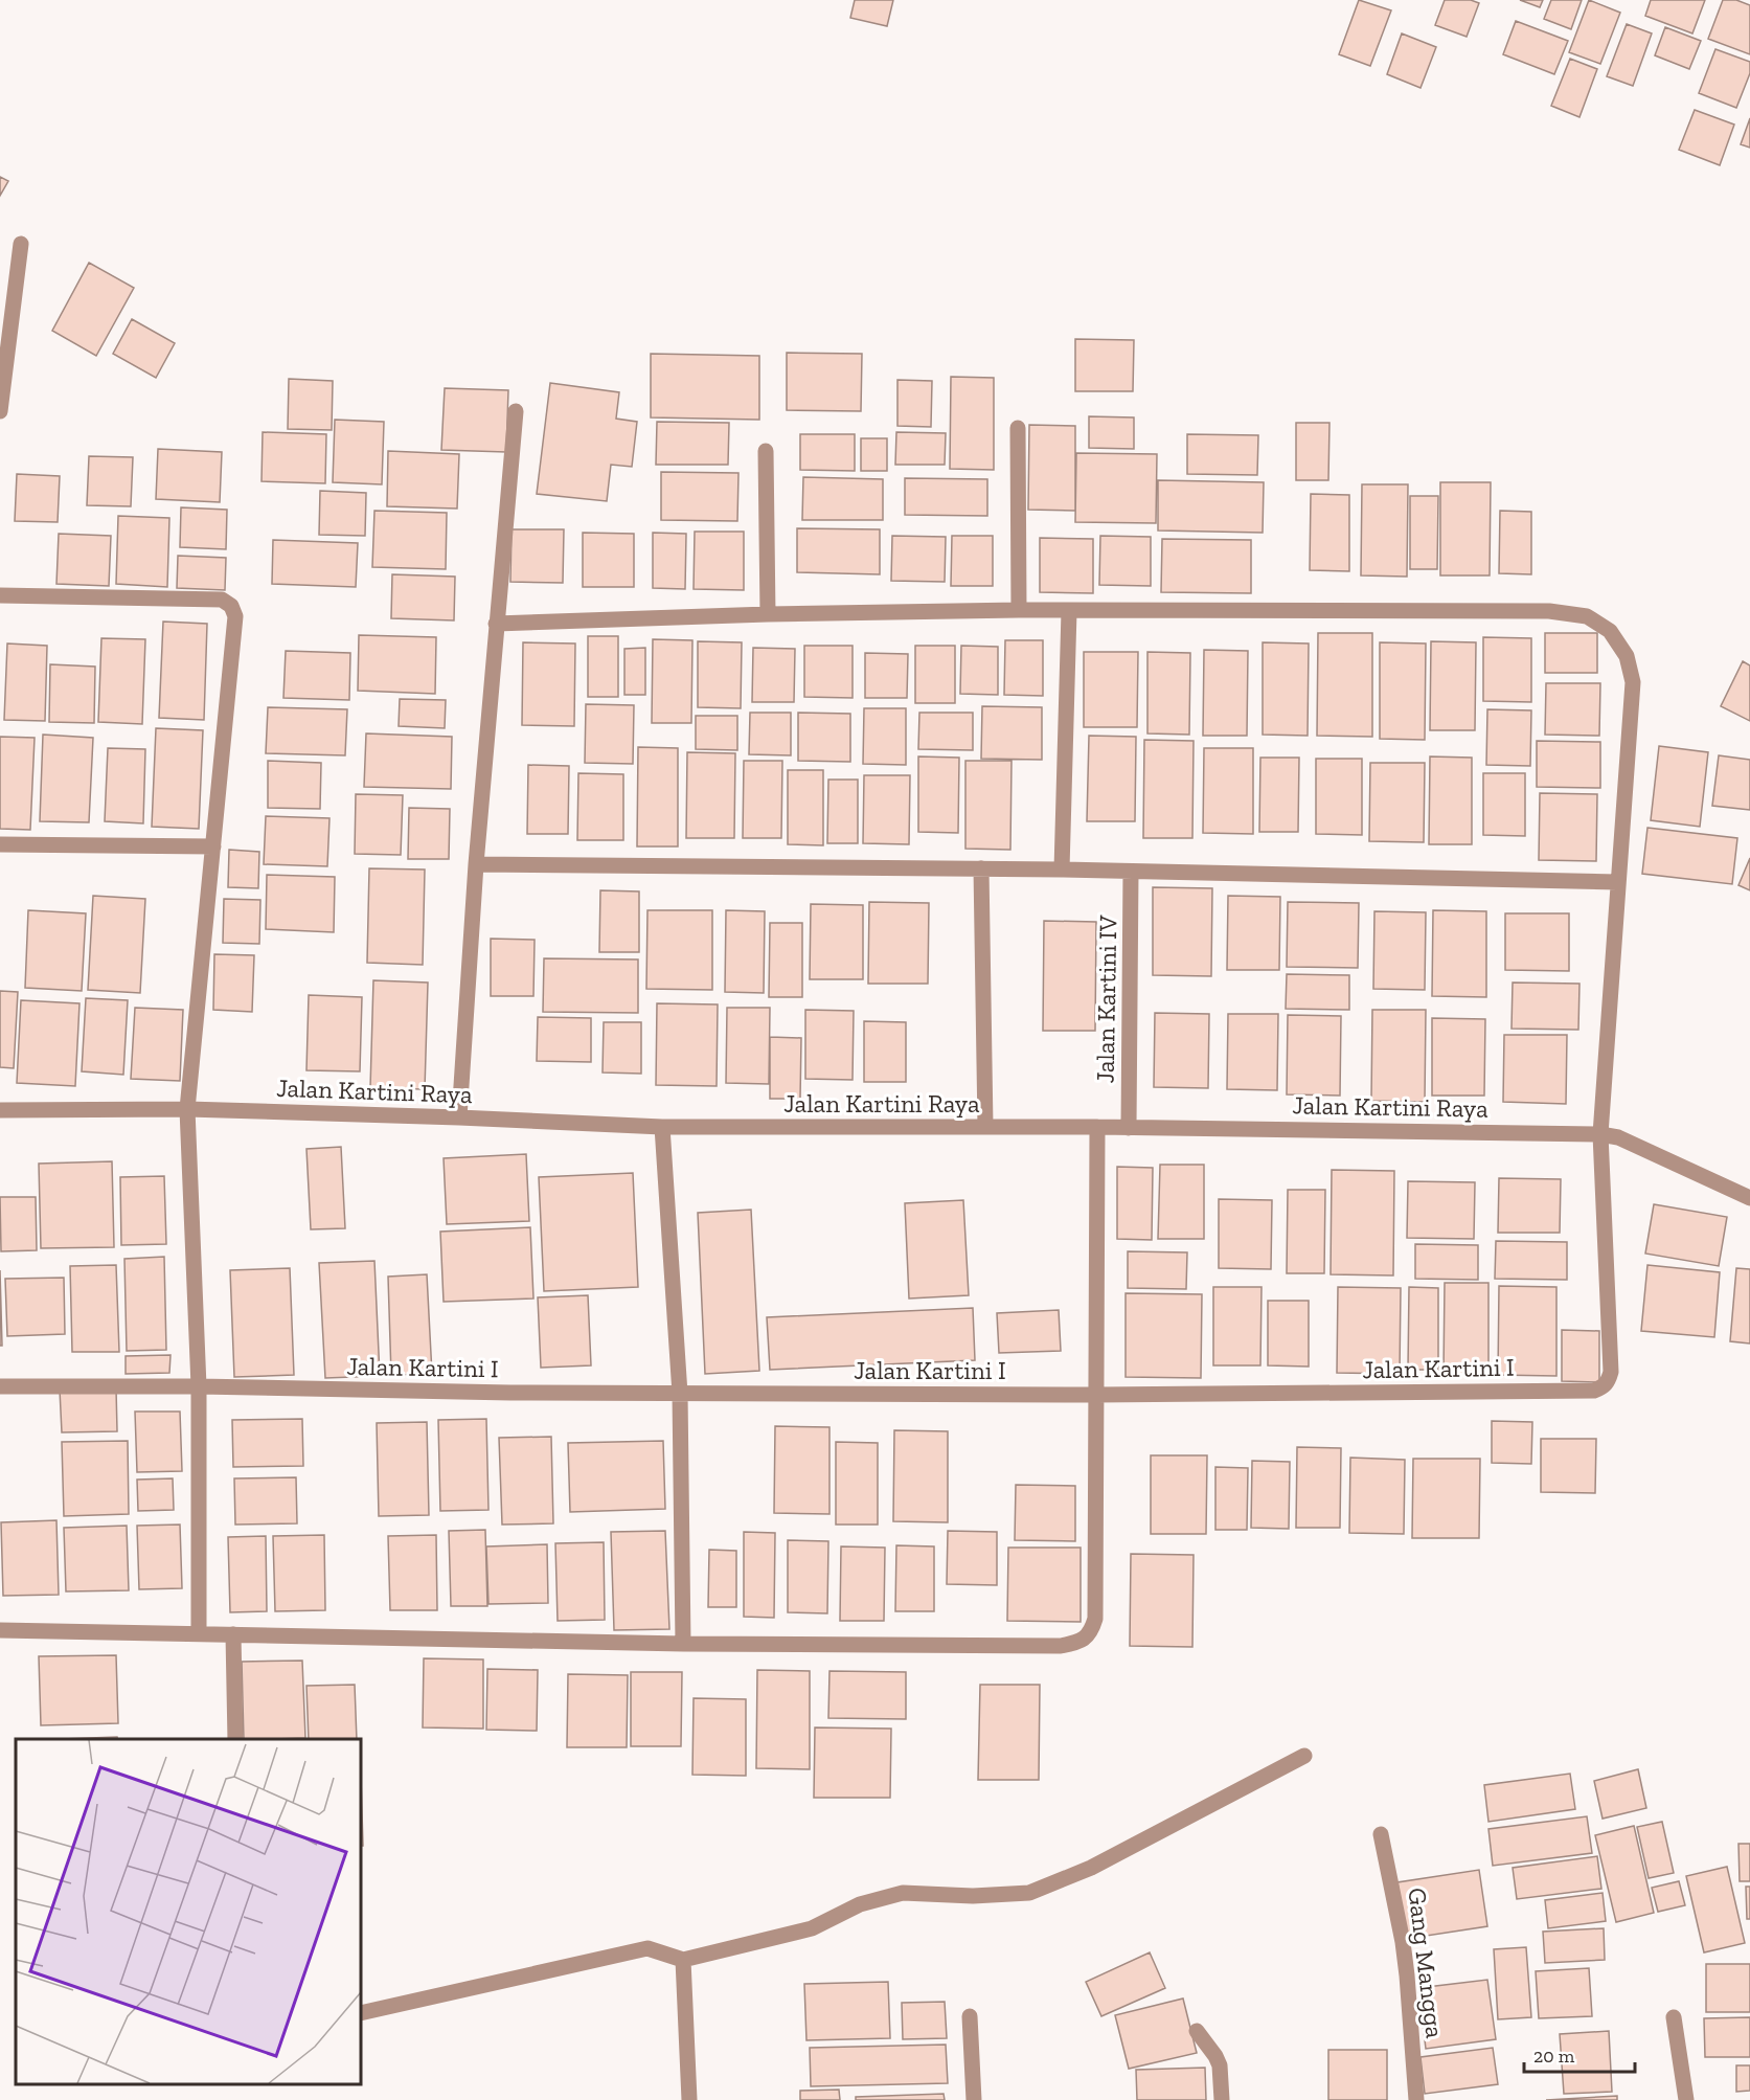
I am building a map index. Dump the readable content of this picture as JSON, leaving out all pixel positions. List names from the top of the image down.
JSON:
{
  "streets": {
    "street": [
      "Jalan Kartini IV",
      "Jalan Kartini Raya",
      "Jalan Kartini I",
      "Gang Mangga"
    ]
  },
  "crossings": [
    ["Jalan Kartini IV", "Jalan Kartini Raya"],
    ["Jalan Kartini Raya", "Jalan Kartini I"]
  ],
  "scale_bar": "20 m"
}
